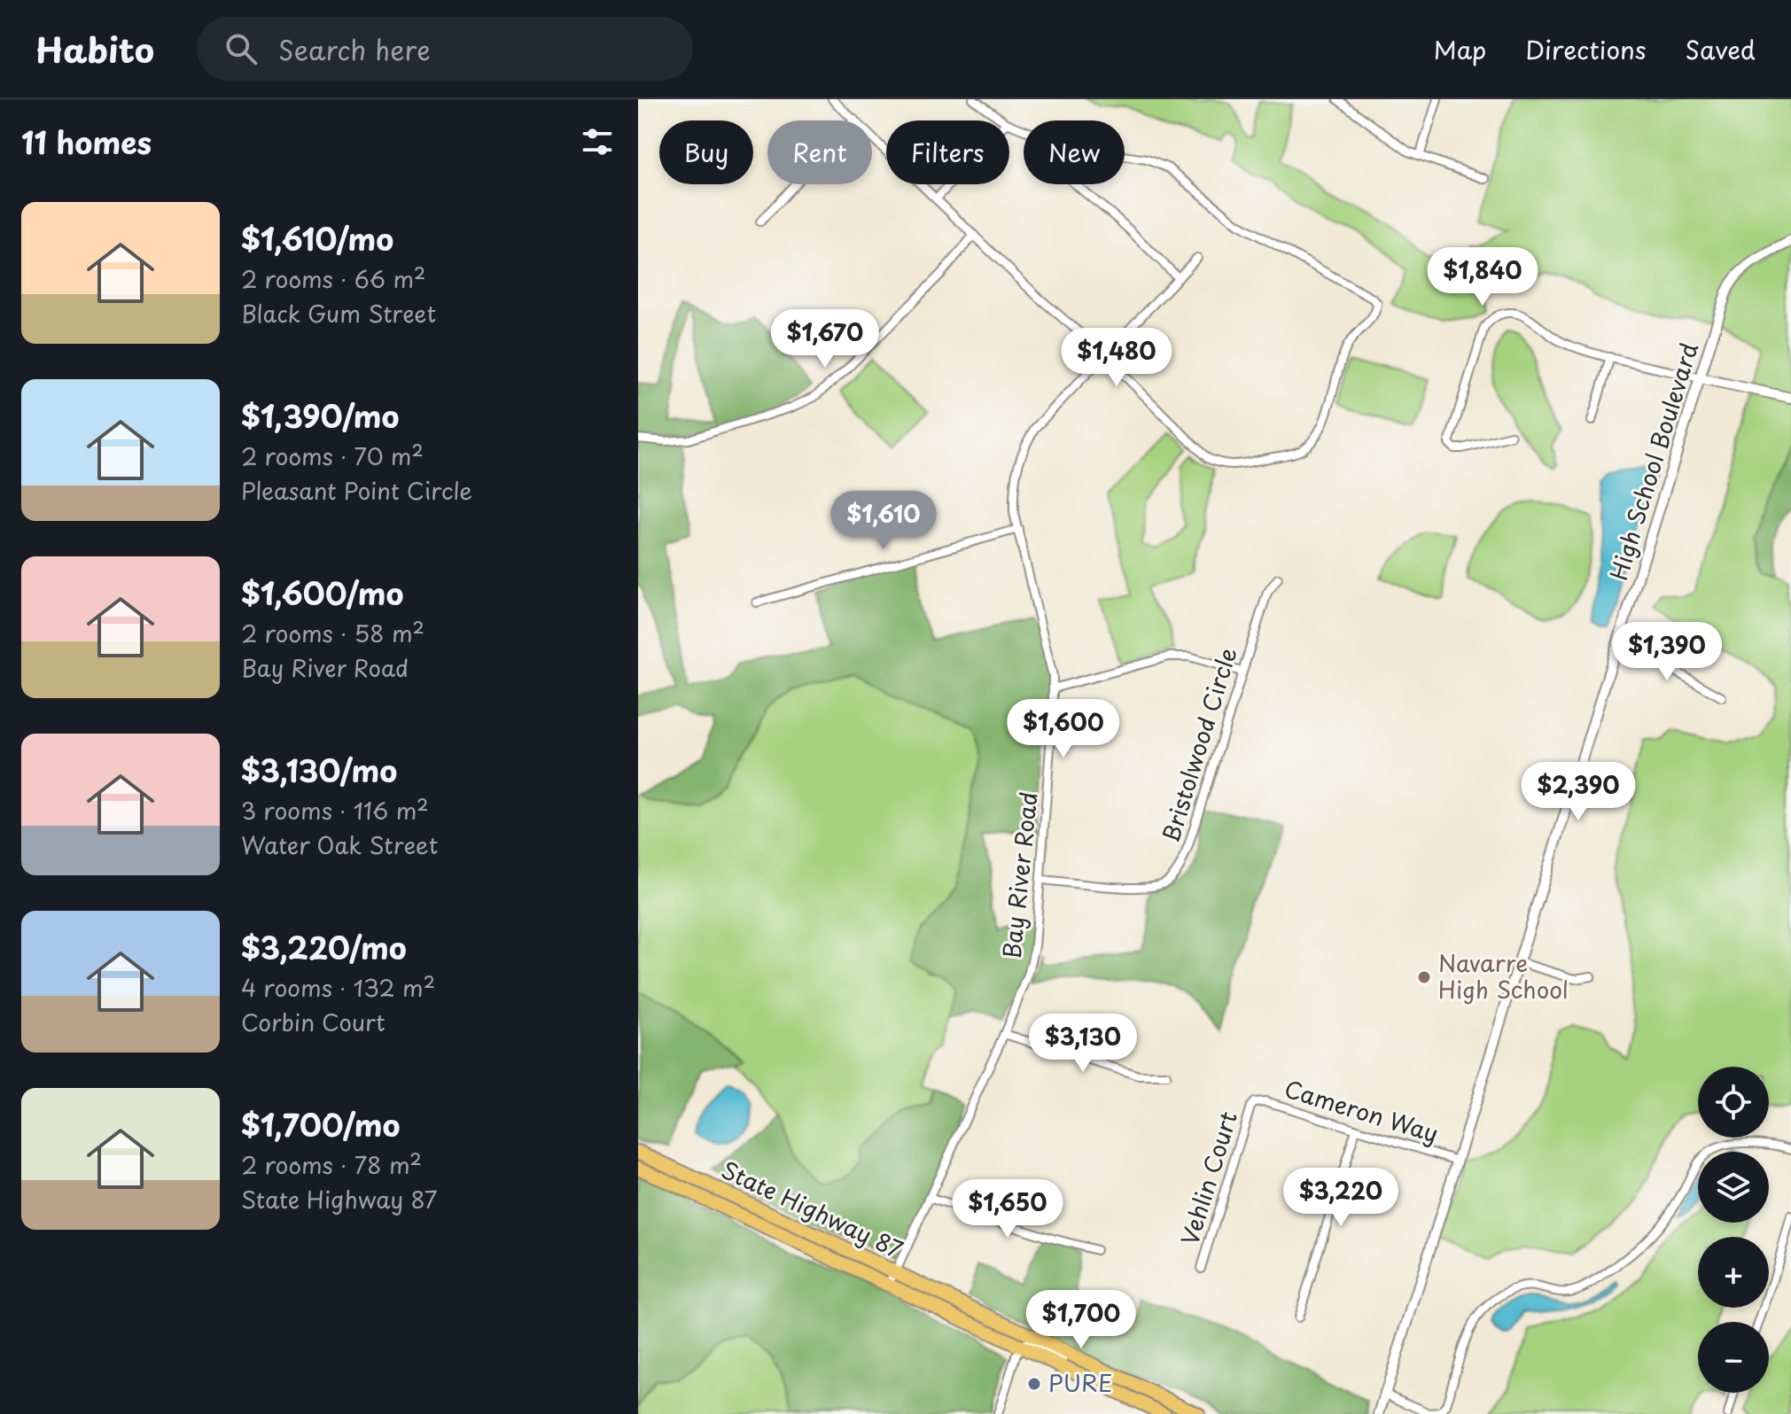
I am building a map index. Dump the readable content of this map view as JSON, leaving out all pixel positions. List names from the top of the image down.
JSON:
{
  "streets": {
    "highway": ["State Highway 87"],
    "street": [
      "High School Boulevard",
      "Bristolwood Circle",
      "Bay River Road",
      "Cameron Way",
      "Vehlin Court"
    ]
  },
  "crossings": [
    ["High School Boulevard", "Cameron Way"],
    ["Bristolwood Circle", "Bay River Road"],
    ["Bay River Road", "State Highway 87"],
    ["Cameron Way", "Vehlin Court"]
  ],
  "places": ["Navarre High School", "PURE"],
  "page": {
    "header": "Habito",
    "search": "Search here",
    "nav": ["Map", "Directions", "Saved"],
    "heading": "11 homes",
    "chip": [
      "Buy",
      "Rent",
      "Filters",
      "New"
    ],
    "list": [
      {
        "name": "$1,610/mo",
        "note": "2 rooms · 66 m² · Black Gum Street"
      },
      {
        "name": "$1,390/mo",
        "note": "2 rooms · 70 m² · Pleasant Point Circle"
      },
      {
        "name": "$1,600/mo",
        "note": "2 rooms · 58 m² · Bay River Road"
      },
      {
        "name": "$3,130/mo",
        "note": "3 rooms · 116 m² · Water Oak Street"
      },
      {
        "name": "$3,220/mo",
        "note": "4 rooms · 132 m² · Corbin Court"
      },
      {
        "name": "$1,700/mo",
        "note": "2 rooms · 78 m² · State Highway 87"
      }
    ],
    "price": [
      "$1,840",
      "$1,670",
      "$1,480",
      "$1,610",
      "$1,390",
      "$1,600",
      "$2,390",
      "$3,130",
      "$3,220",
      "$1,650",
      "$1,700"
    ],
    "map_buttons": ["+", "−"]
  }
}
